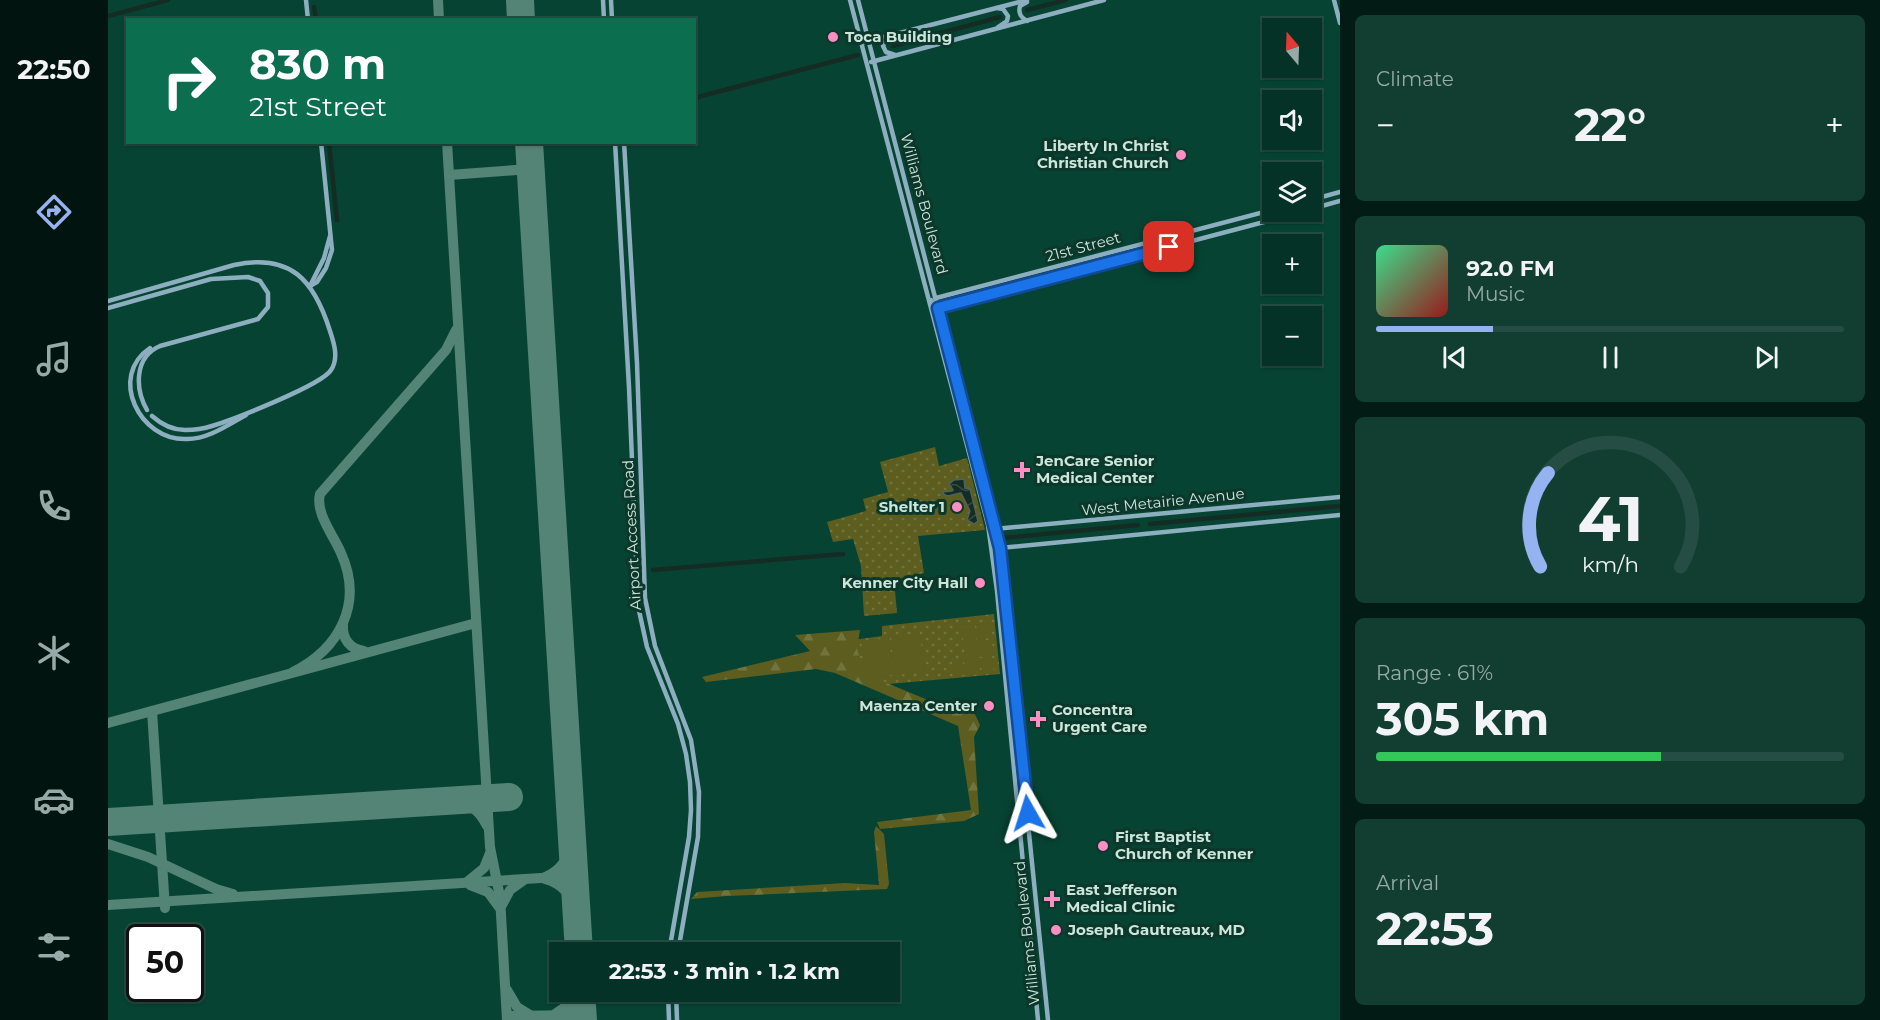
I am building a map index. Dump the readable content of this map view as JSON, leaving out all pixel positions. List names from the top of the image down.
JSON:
{
  "streets": {
    "main road": [
      "Williams Boulevard",
      "21st Street",
      "West Metairie Avenue",
      "Airport Access Road"
    ]
  },
  "crossings": [
    ["Williams Boulevard", "21st Street"],
    ["Williams Boulevard", "West Metairie Avenue"]
  ],
  "places": {
    "other": [
      "Toca Building",
      "Liberty In Christ Christian Church",
      "Shelter 1",
      "Kenner City Hall",
      "Maenza Center",
      "First Baptist Church of Kenner",
      "Joseph Gautreaux, MD"
    ],
    "health": ["JenCare Senior Medical Center", "Concentra Urgent Care", "East Jefferson Medical Clinic"]
  },
  "north": "top",
  "page": {
    "tabs": "22:50",
    "tile": [
      "Climate",
      ["Range · 61%", "305 km"],
      ["Arrival", "22:53"]
    ],
    "map_buttons": ["+", "−"],
    "turn": ["830 m", "21st Street"],
    "heat": ["−", "22°", "+"],
    "song": ["92.0 FM", "Music"],
    "limit": "50",
    "trip": "22:53 · 3 min · 1.2 km",
    "gauge": ["41", "km/h"]
  }
}
